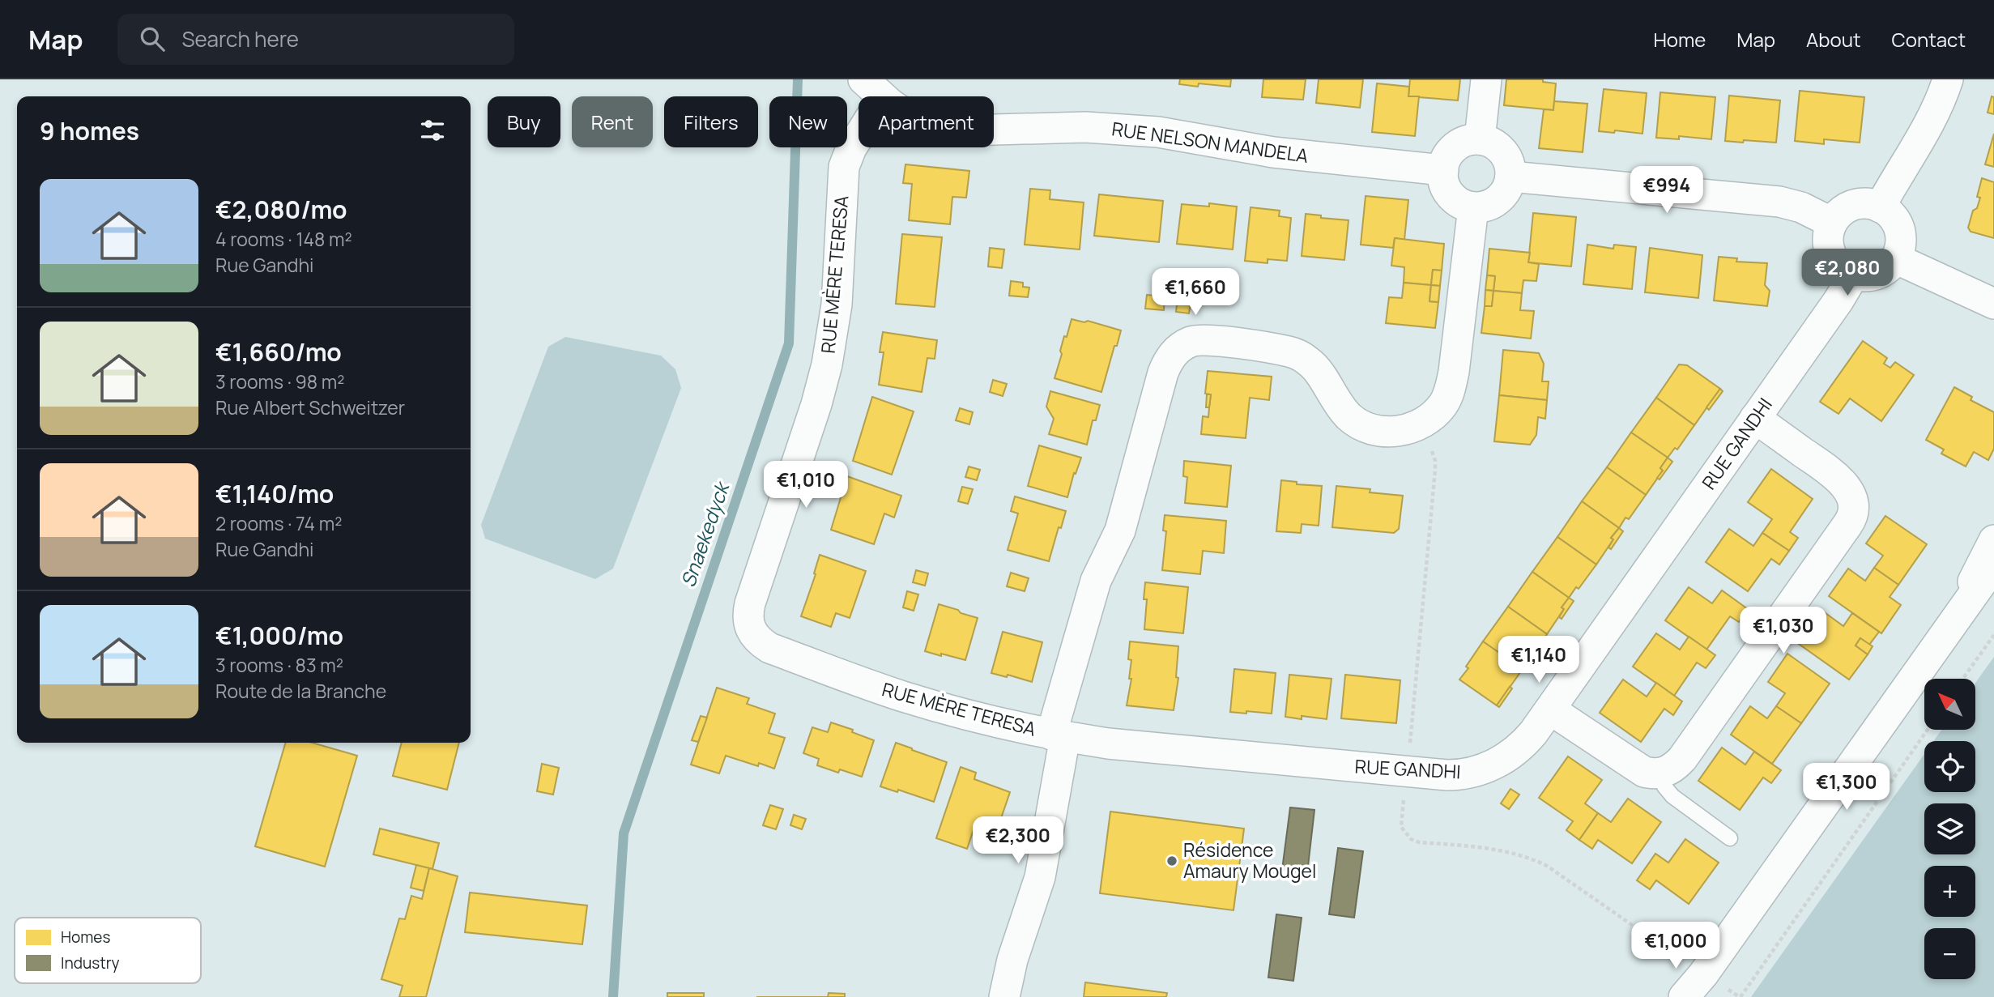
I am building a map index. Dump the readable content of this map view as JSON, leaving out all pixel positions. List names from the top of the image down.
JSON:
{
  "streets": {
    "street": ["RUE NELSON MANDELA", "RUE MÈRE TERESA", "RUE GANDHI"]
  },
  "crossings": [
    ["RUE NELSON MANDELA", "RUE MÈRE TERESA"],
    ["RUE MÈRE TERESA", "RUE GANDHI"]
  ],
  "water": ["Snaekedyck"],
  "places": ["Résidence Amaury Mougel"],
  "legend": ["Homes", "Industry"],
  "north": "top left",
  "page": {
    "header": "Map",
    "search": "Search here",
    "nav": [
      "Home",
      "Map",
      "About",
      "Contact"
    ],
    "chip": [
      "Buy",
      "Rent",
      "Filters",
      "New",
      "Apartment"
    ],
    "heading": "9 homes",
    "list": [
      {
        "name": "€2,080/mo",
        "note": "4 rooms · 148 m² · Rue Gandhi"
      },
      {
        "name": "€1,660/mo",
        "note": "3 rooms · 98 m² · Rue Albert Schweitzer"
      },
      {
        "name": "€1,140/mo",
        "note": "2 rooms · 74 m² · Rue Gandhi"
      },
      {
        "name": "€1,000/mo",
        "note": "3 rooms · 83 m² · Route de la Branche"
      }
    ],
    "price": [
      "€994",
      "€2,080",
      "€1,660",
      "€1,010",
      "€1,030",
      "€1,140",
      "€1,300",
      "€2,300",
      "€1,000"
    ],
    "map_buttons": ["+", "−"]
  }
}
